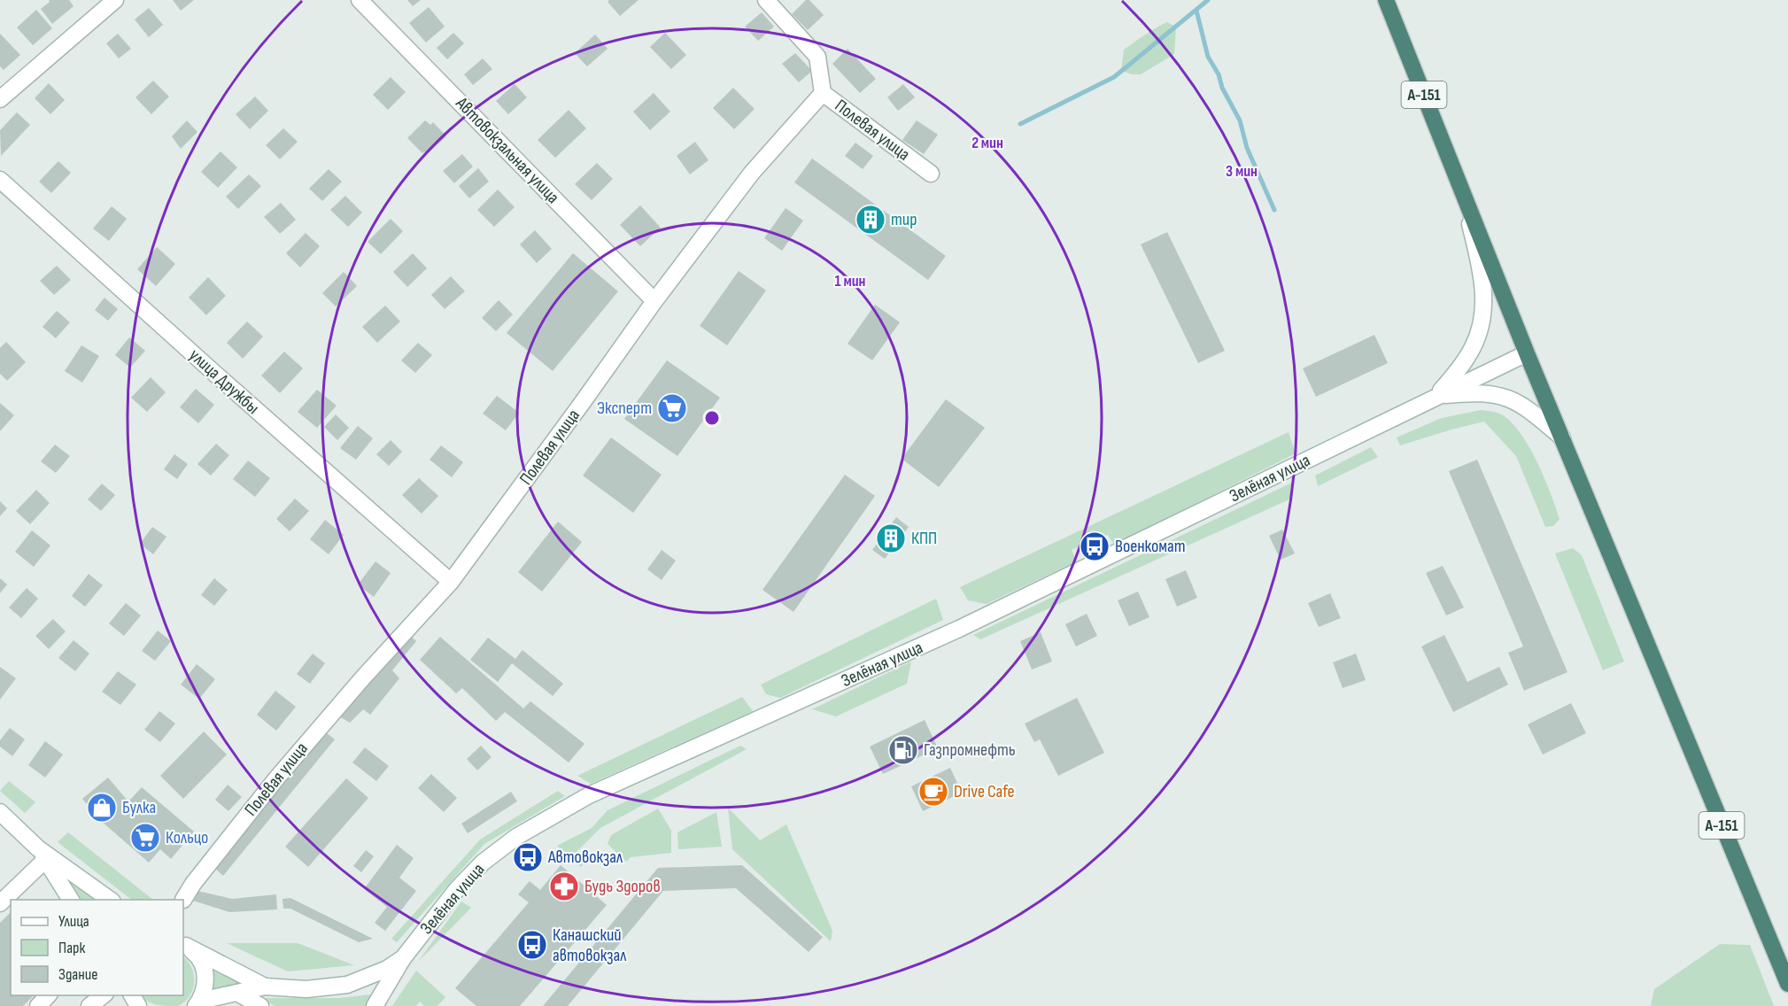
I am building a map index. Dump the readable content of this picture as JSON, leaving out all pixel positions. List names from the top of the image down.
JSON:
{
  "streets": {
    "highway": ["А-151"],
    "street": [
      "Полевая улица",
      "Автовокзальная улица",
      "улица Дружбы",
      "Зелёная улица"
    ]
  },
  "crossings": [
    ["А-151", "Зелёная улица"],
    ["Полевая улица", "Автовокзальная улица"],
    ["Полевая улица", "улица Дружбы"]
  ],
  "places": {
    "building": ["тир", "КПП"],
    "supermarket": ["Эксперт", "Кольцо"],
    "bus stop": ["Военкомат", "Автовокзал", "Канашский автовокзал"],
    "fuel station": ["Газпромнефть"],
    "cafe": ["Drive Cafe"],
    "shop": ["Булка"],
    "pharmacy": ["Будь Здоров"]
  },
  "legend": ["Улица", "Парк", "Здание"],
  "rings": ["2 мин", "3 мин", "1 мин"]
}
